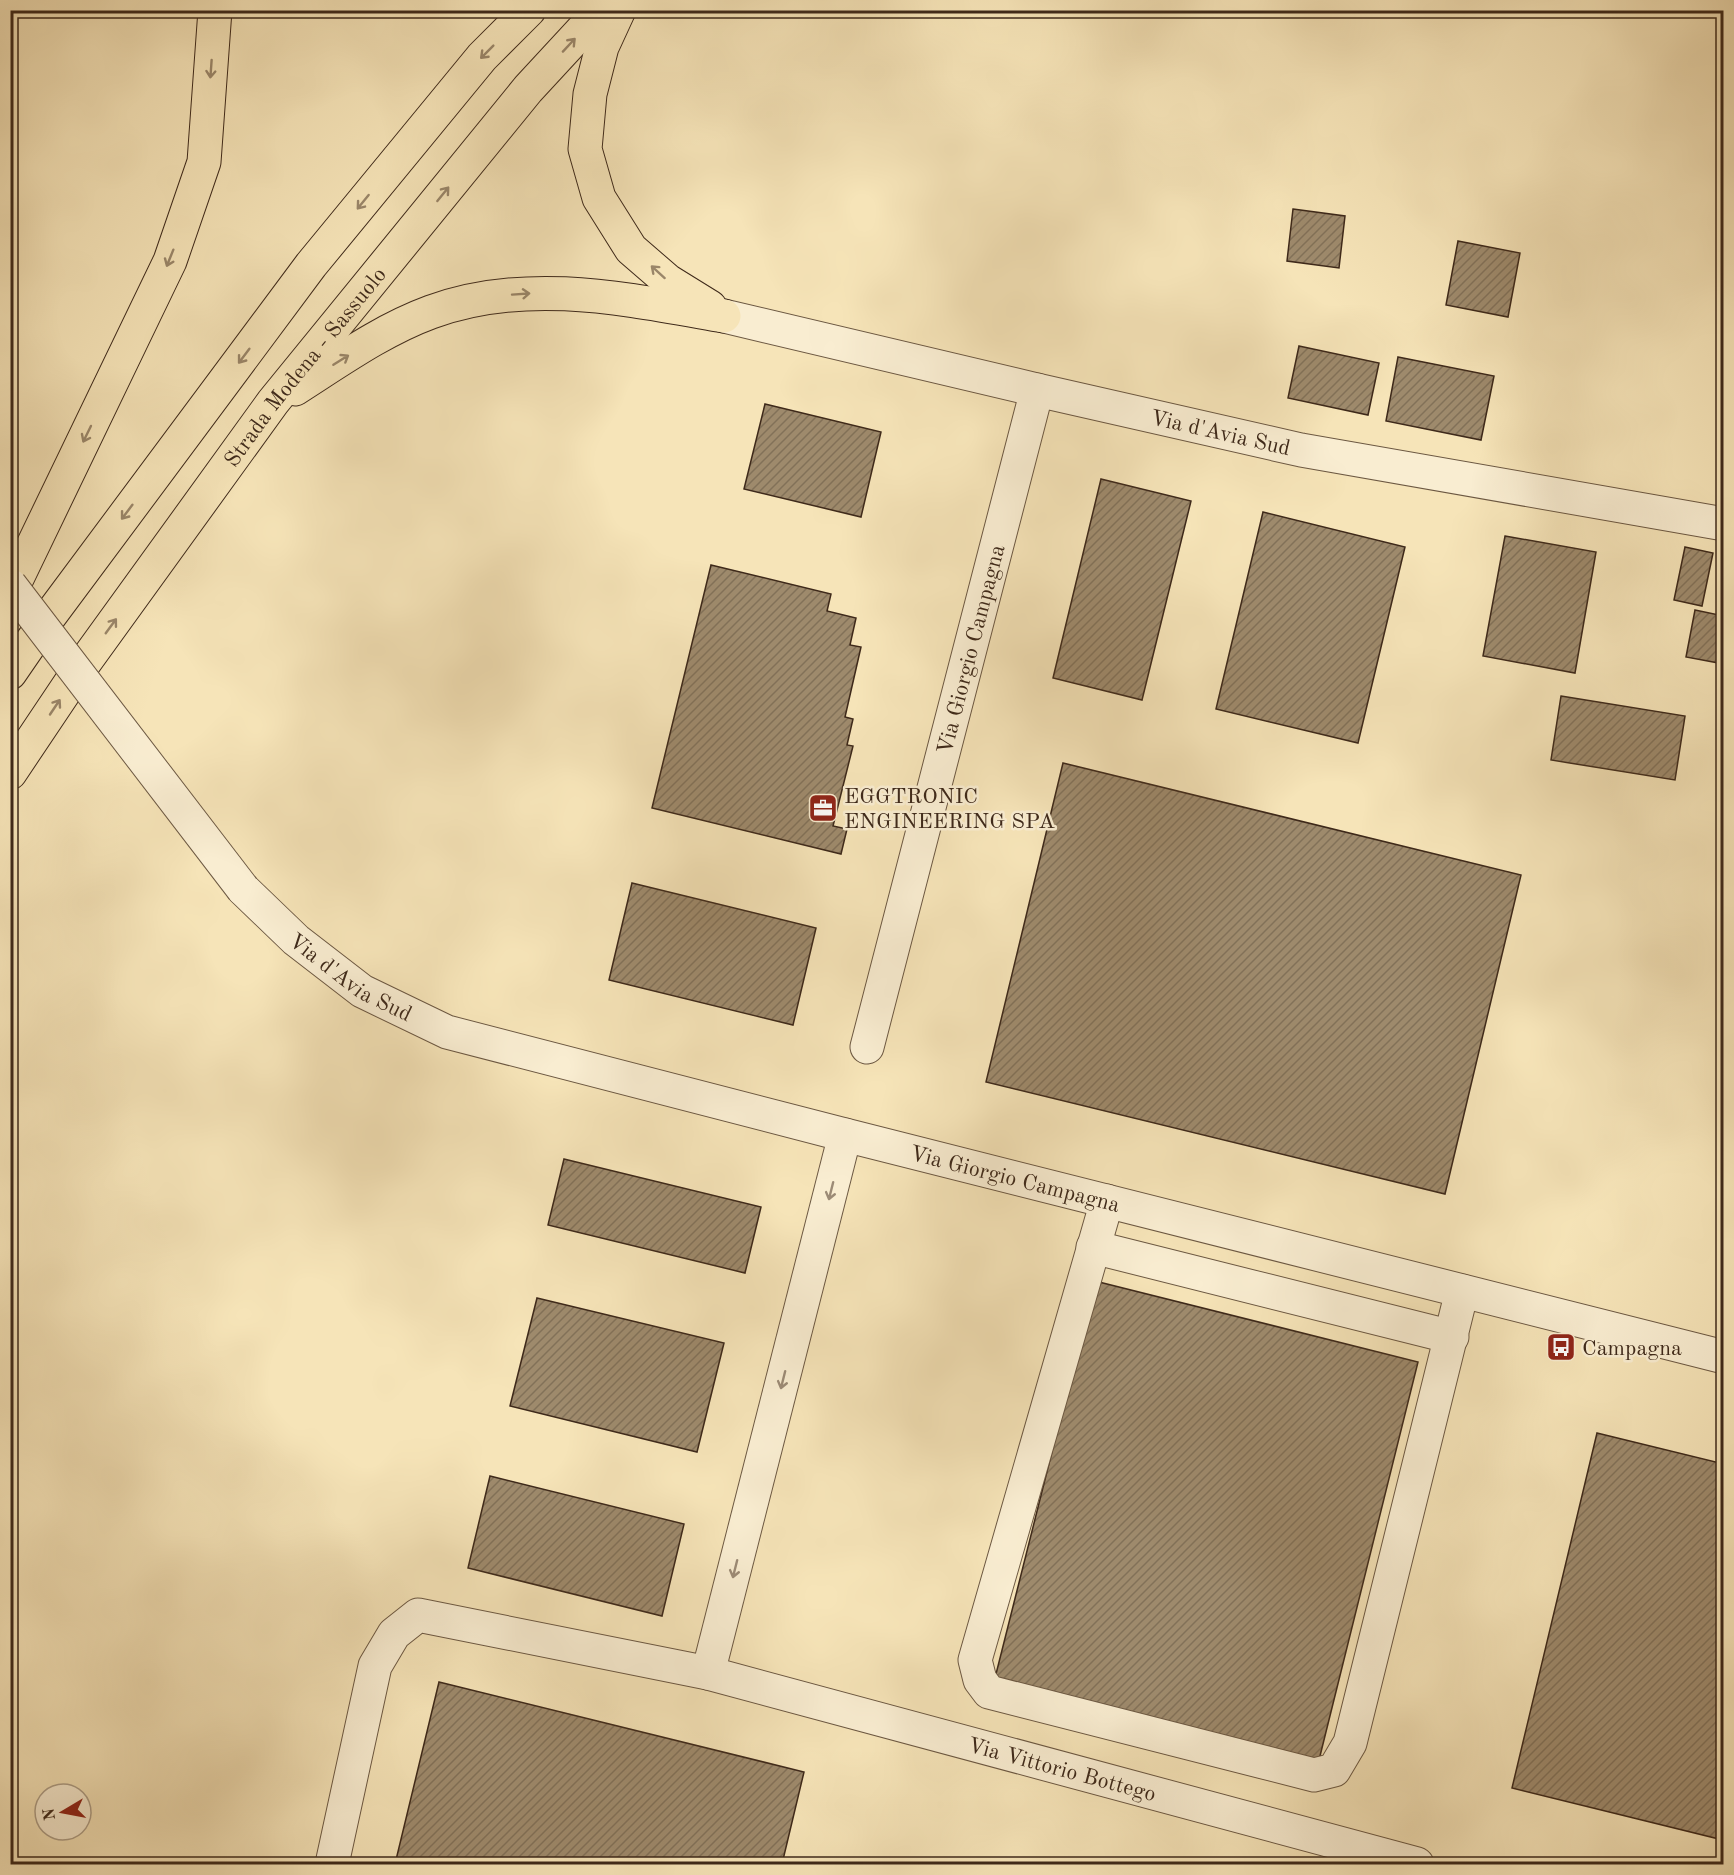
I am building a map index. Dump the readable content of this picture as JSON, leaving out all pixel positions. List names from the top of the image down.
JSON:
{
  "streets": {
    "highway": ["Strada Modena - Sassuolo"],
    "street": ["Via d'Avia Sud", "Via Giorgio Campagna", "Via Vittorio Bottego"]
  },
  "crossings": [
    ["Via d'Avia Sud", "Via Giorgio Campagna"]
  ],
  "places": {
    "office": ["EGGTRONIC ENGINEERING SPA"],
    "bus stop": ["Campagna"]
  },
  "north": "left"
}
